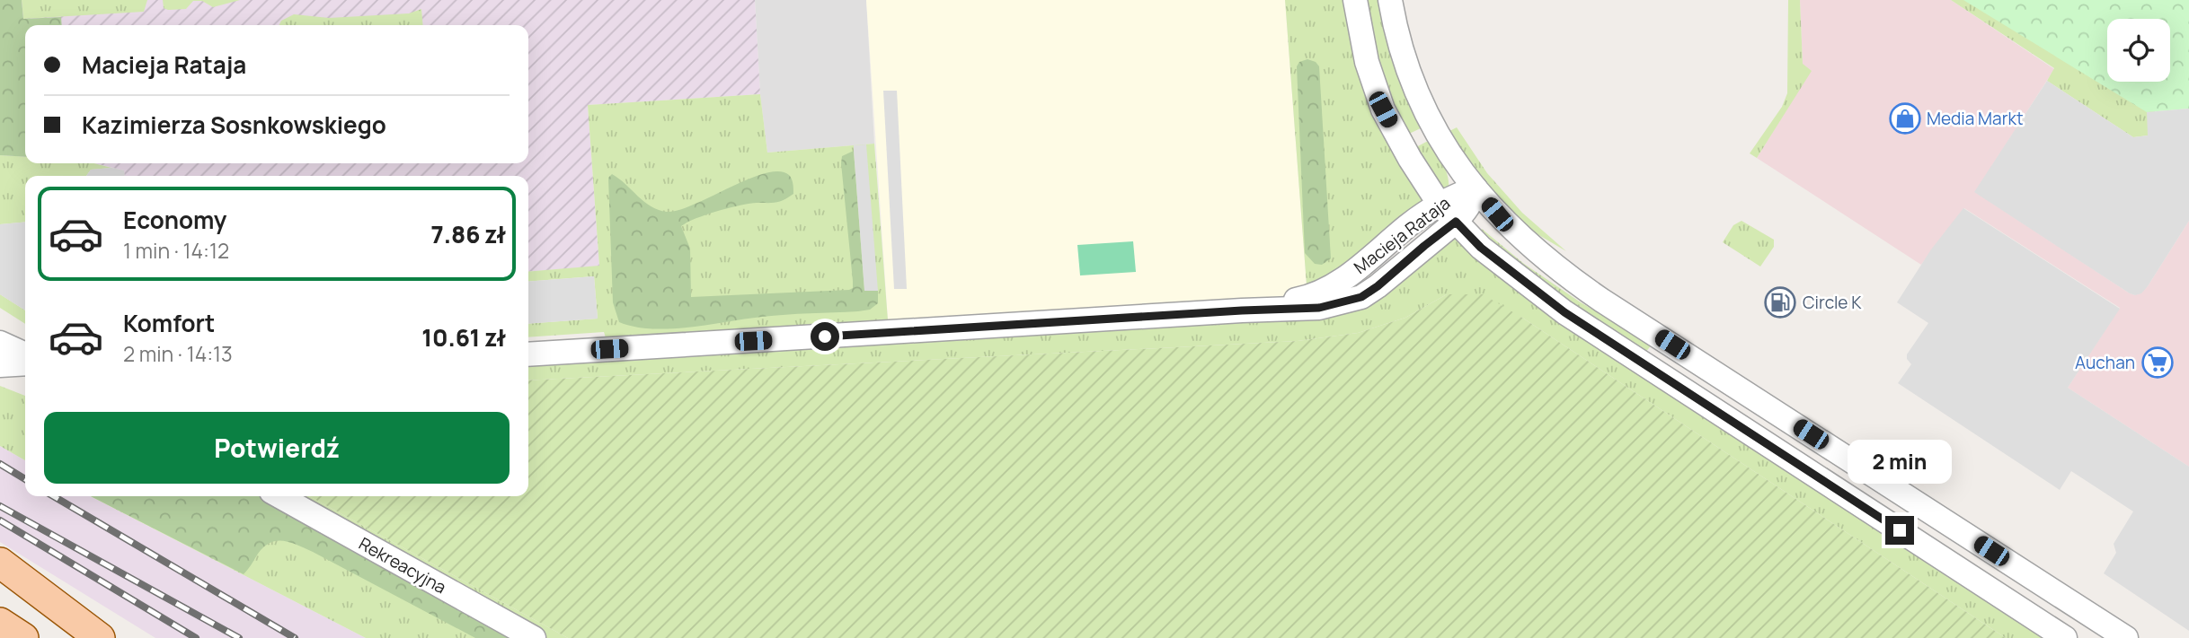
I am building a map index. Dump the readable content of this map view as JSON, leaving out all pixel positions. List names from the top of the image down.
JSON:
{
  "streets": {
    "street": ["Macieja Rataja", "Rekreacyjna"]
  },
  "places": {
    "shop": ["Media Markt"],
    "fuel station": ["Circle K"],
    "supermarket": ["Auchan"]
  },
  "page": {
    "banner": ["Macieja Rataja", "Kazimierza Sosnkowskiego"],
    "list": [
      {
        "name": "Economy",
        "note": "1 min · 14:12",
        "value": "7.86 zł"
      },
      {
        "name": "Komfort",
        "note": "2 min · 14:13",
        "value": "10.61 zł"
      }
    ],
    "buttons": "Potwierdź",
    "bubble": "2 min"
  }
}
